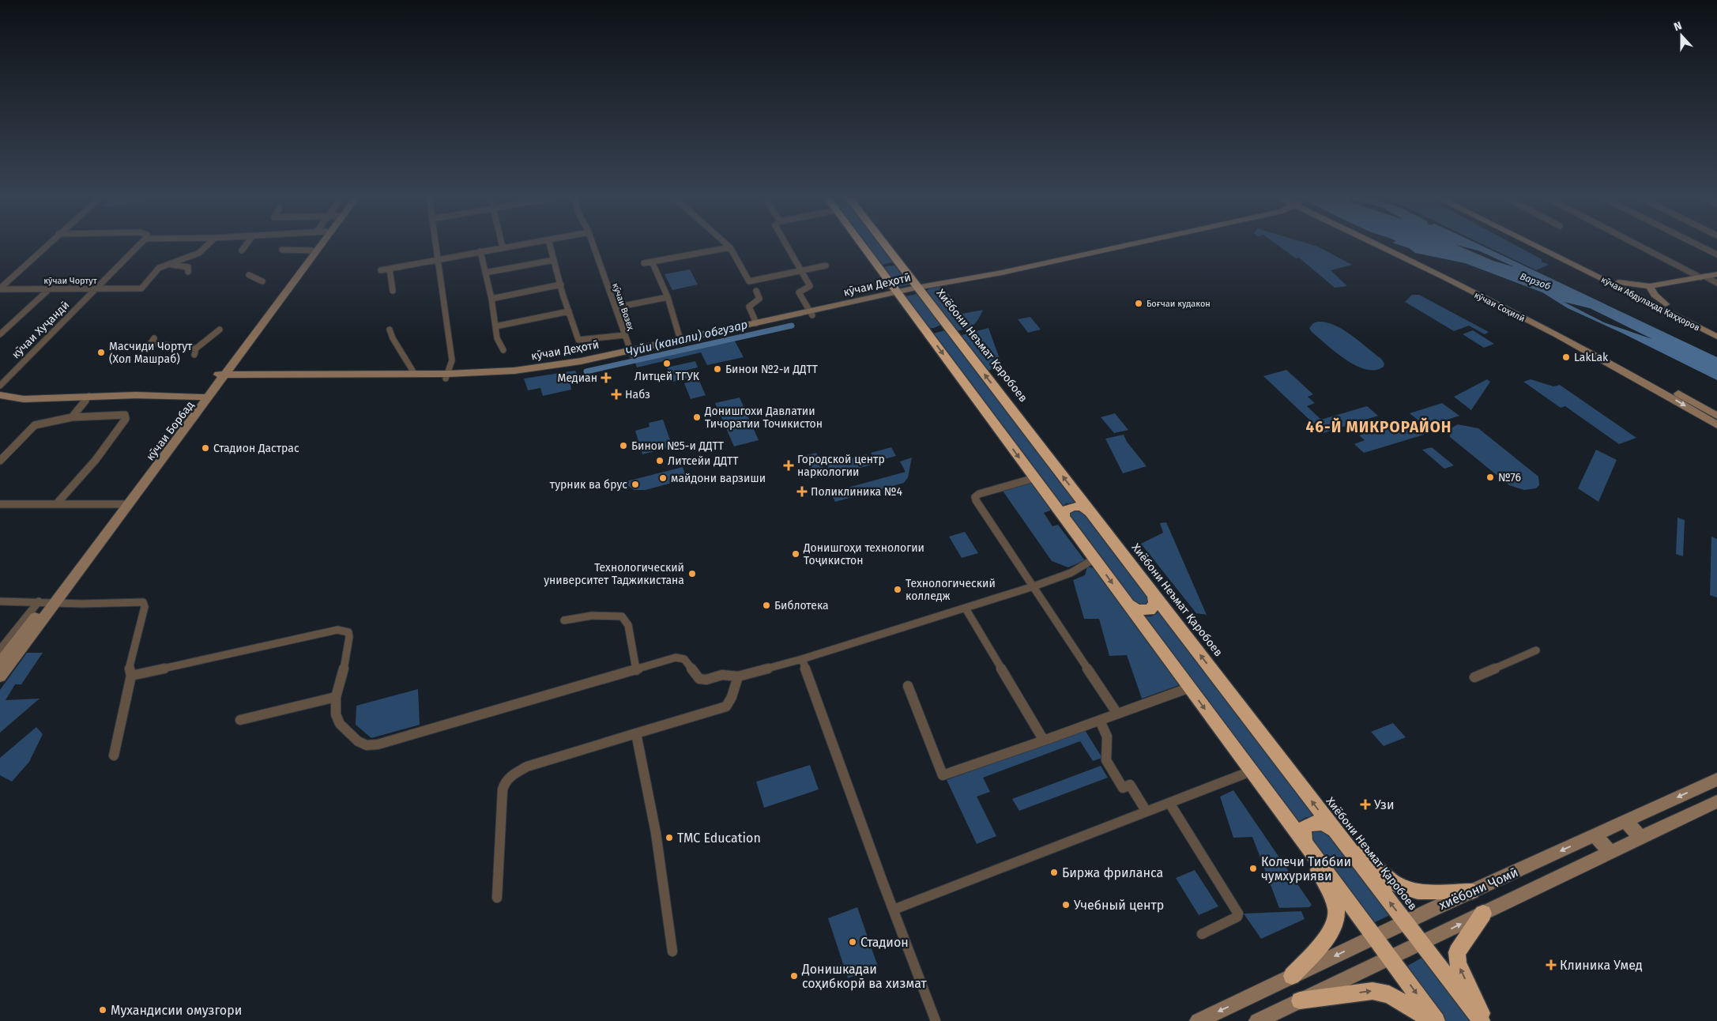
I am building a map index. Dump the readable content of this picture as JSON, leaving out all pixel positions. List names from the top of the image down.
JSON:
{
  "streets": {
    "highway": ["Хиёбони Неъмат Қаробоев"],
    "main road": [
      "кӯчаи Деҳотӣ",
      "кӯчаи Абдулаҳад Қаҳҳоров",
      "кӯчаи Соҳилӣ",
      "кӯчаи Борбад",
      "хиёбони Ҷомӣ"
    ],
    "street": ["кӯчаи Чортут", "кӯчаи Возеҳ", "кӯчаи Хуҷандӣ"]
  },
  "crossings": [
    ["кӯчаи Чортут", "кӯчаи Хуҷандӣ"],
    ["кӯчаи Деҳотӣ", "кӯчаи Возеҳ"],
    ["кӯчаи Деҳотӣ", "Хиёбони Неъмат Қаробоев"],
    ["кӯчаи Деҳотӣ", "кӯчаи Борбад"],
    ["Хиёбони Неъмат Қаробоев", "хиёбони Ҷомӣ"]
  ],
  "districts": ["46-Й МИКРОРАЙОН"],
  "water": ["Варзоб", "Чуйи (канали) обгузар"],
  "places": {
    "other": [
      "Боғчаи кудакон",
      "Масчиди Чортут (Хол Машраб)",
      "LakLak",
      "Литцей ТГУК",
      "Бинои №2-и ДДТТ",
      "Донишгохи Давлатии Тичоратии Точикистон",
      "Бинои №5-и ДДТТ",
      "Стадион Дастрас",
      "Литсейи ДДТТ",
      "№76",
      "майдони варзиши",
      "турник ва брус",
      "Донишгоҳи технологии Тоҷикистон",
      "Технологический университет Таджикистана",
      "Технологический колледж",
      "Библотека",
      "TMC Education",
      "Колечи Тиббии чумхурияви",
      "Биржа фриланса",
      "Учебный центр",
      "Стадион",
      "Донишкадаи соҳибкорӣ ва хизмат",
      "Мухандисии омузгори"
    ],
    "health": [
      "Медиан",
      "Набз",
      "Городской центр наркологии",
      "Поликлиника №4",
      "Узи",
      "Клиника Умед"
    ]
  },
  "north": "top"
}
